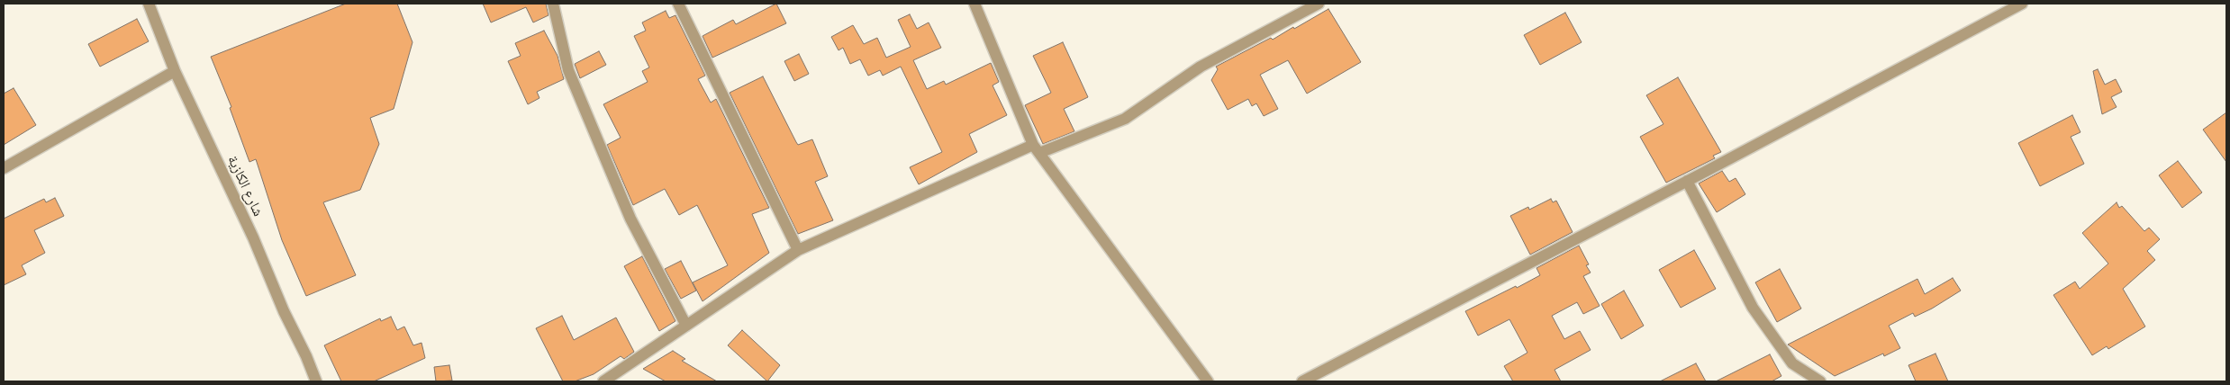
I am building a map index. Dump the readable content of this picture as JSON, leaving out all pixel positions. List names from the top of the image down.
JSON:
{
  "streets": {
    "street": ["شارع الكازية"]
  }
}
